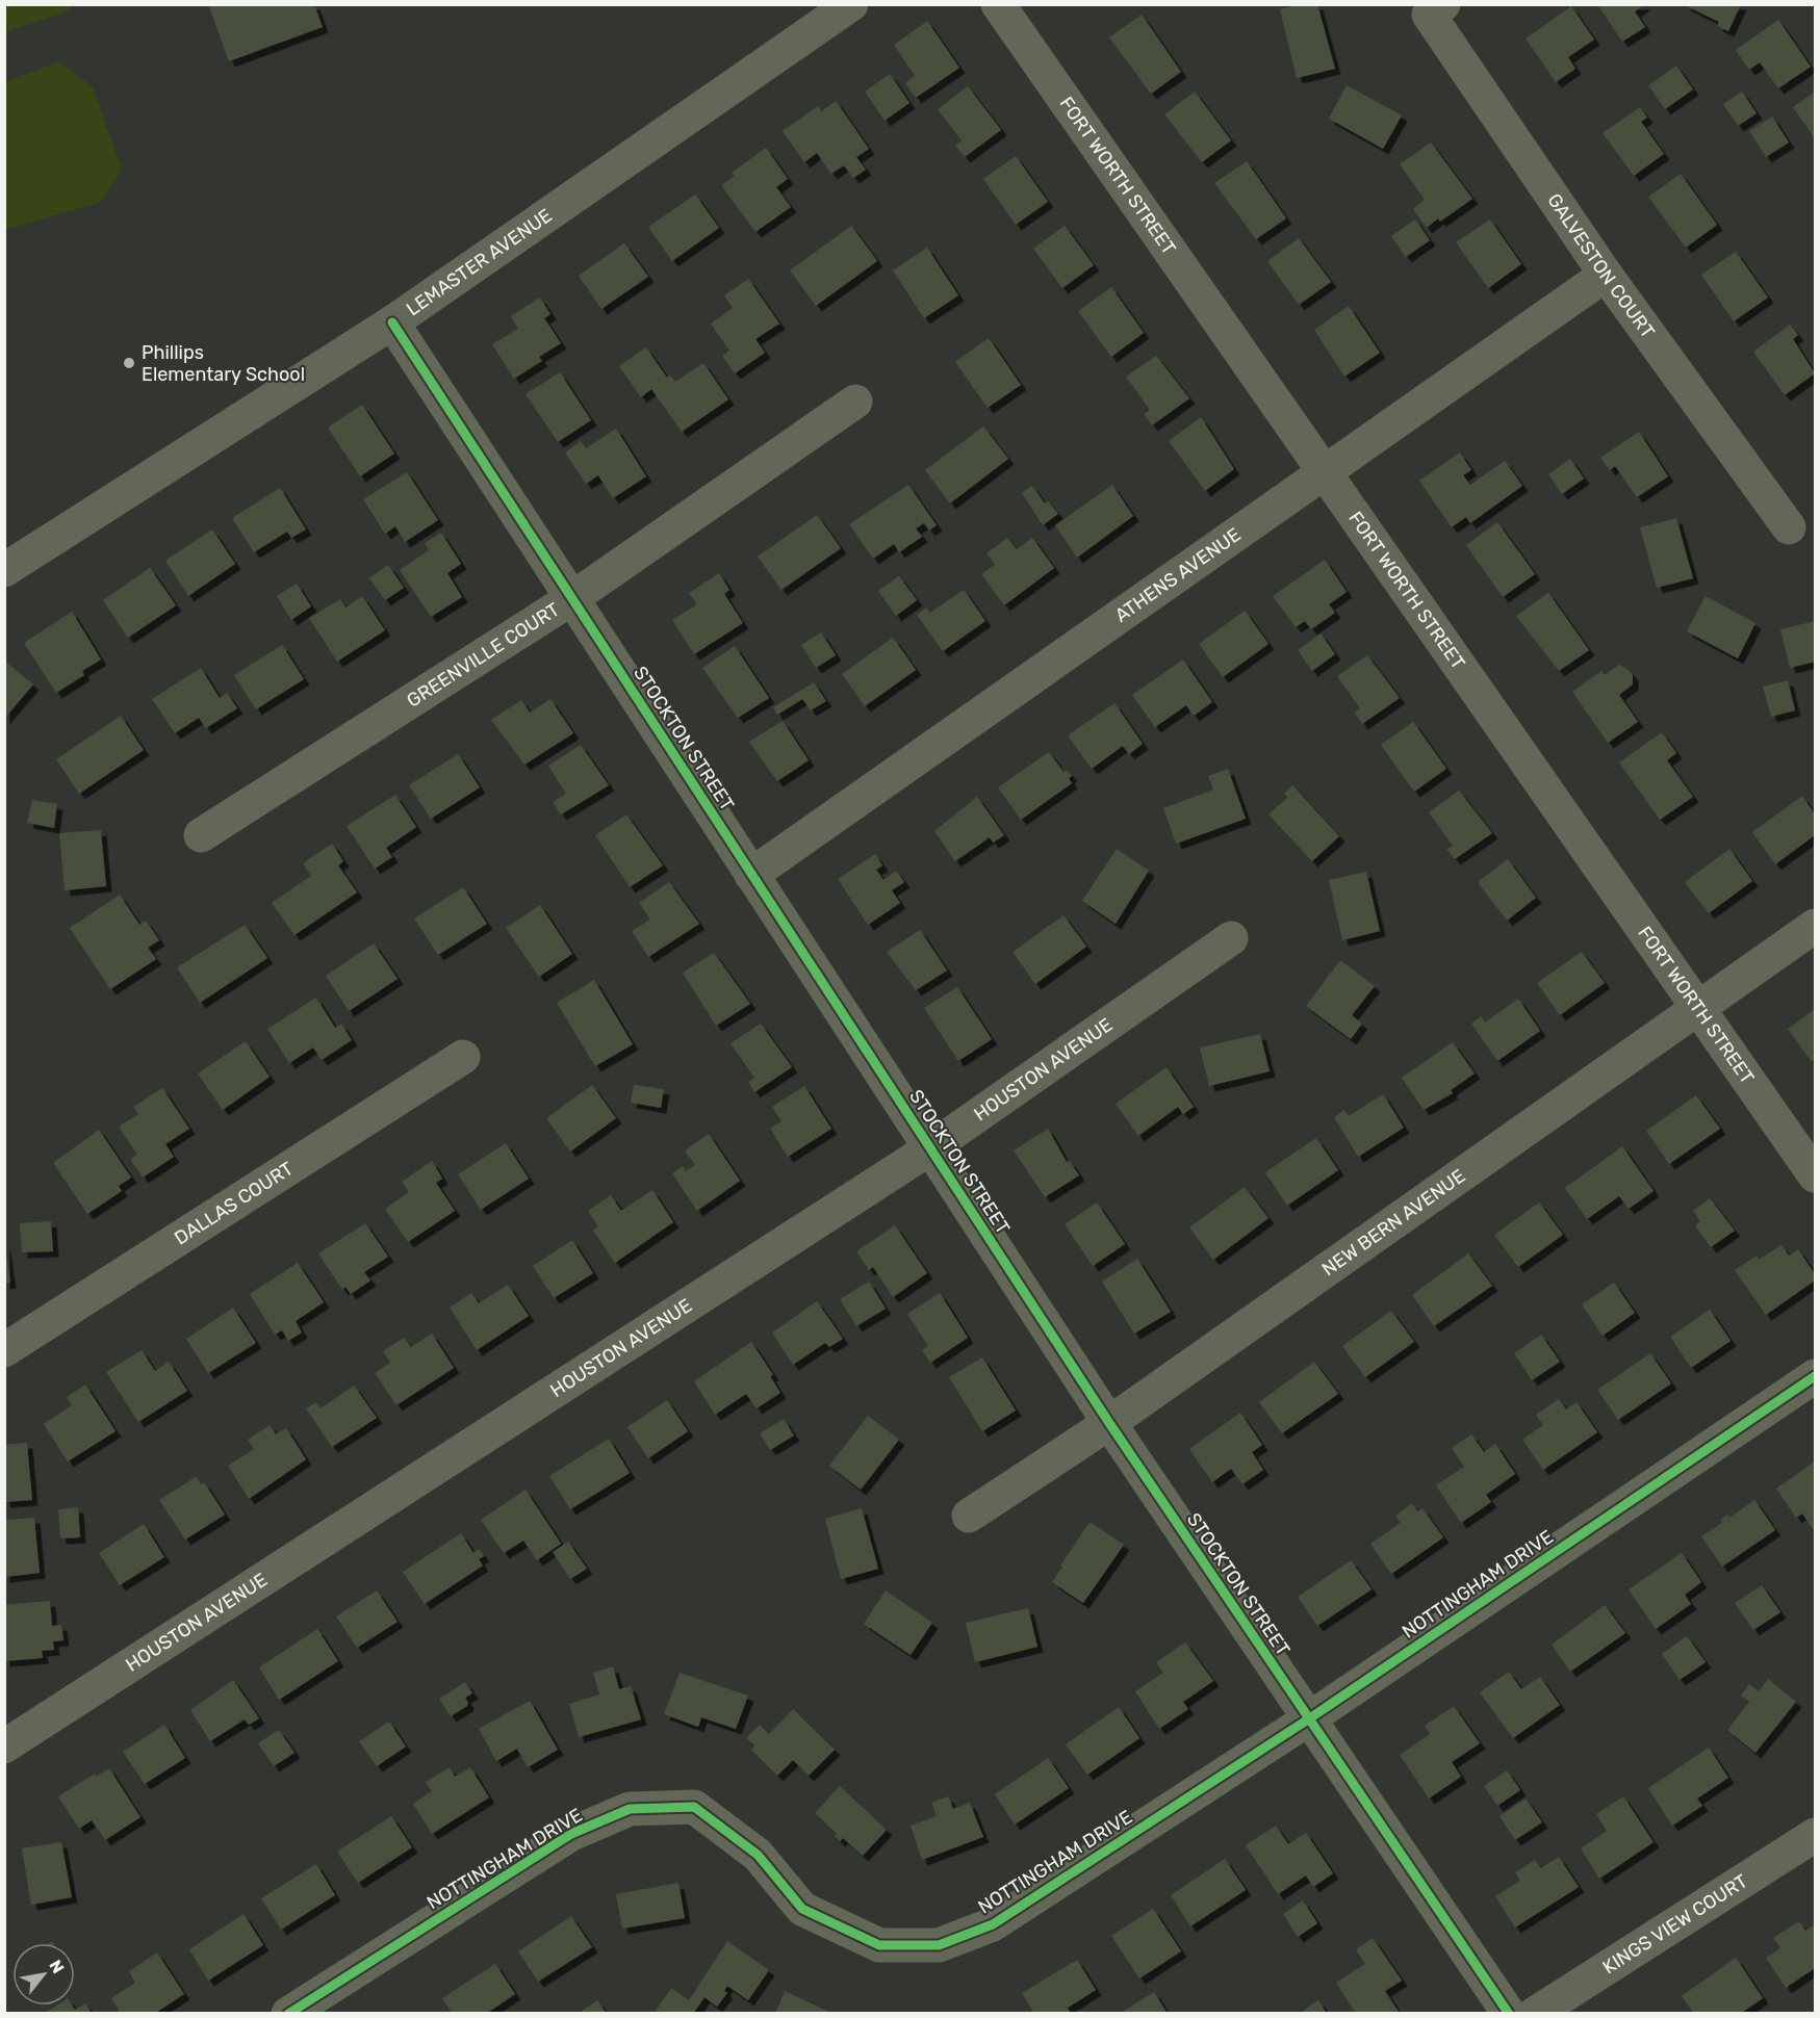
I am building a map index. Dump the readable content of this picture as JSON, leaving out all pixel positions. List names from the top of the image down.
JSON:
{
  "streets": {
    "street": [
      "FORT WORTH STREET",
      "LEMASTER AVENUE",
      "GALVESTON COURT",
      "ATHENS AVENUE",
      "GREENVILLE COURT",
      "STOCKTON STREET",
      "HOUSTON AVENUE",
      "DALLAS COURT",
      "NEW BERN AVENUE",
      "NOTTINGHAM DRIVE",
      "KINGS VIEW COURT"
    ]
  },
  "crossings": [
    ["FORT WORTH STREET", "ATHENS AVENUE"],
    ["FORT WORTH STREET", "NEW BERN AVENUE"],
    ["LEMASTER AVENUE", "STOCKTON STREET"],
    ["GALVESTON COURT", "ATHENS AVENUE"],
    ["ATHENS AVENUE", "STOCKTON STREET"],
    ["GREENVILLE COURT", "STOCKTON STREET"],
    ["STOCKTON STREET", "HOUSTON AVENUE"],
    ["STOCKTON STREET", "NEW BERN AVENUE"],
    ["STOCKTON STREET", "NOTTINGHAM DRIVE"]
  ],
  "places": ["Phillips Elementary School"],
  "north": "top right"
}
